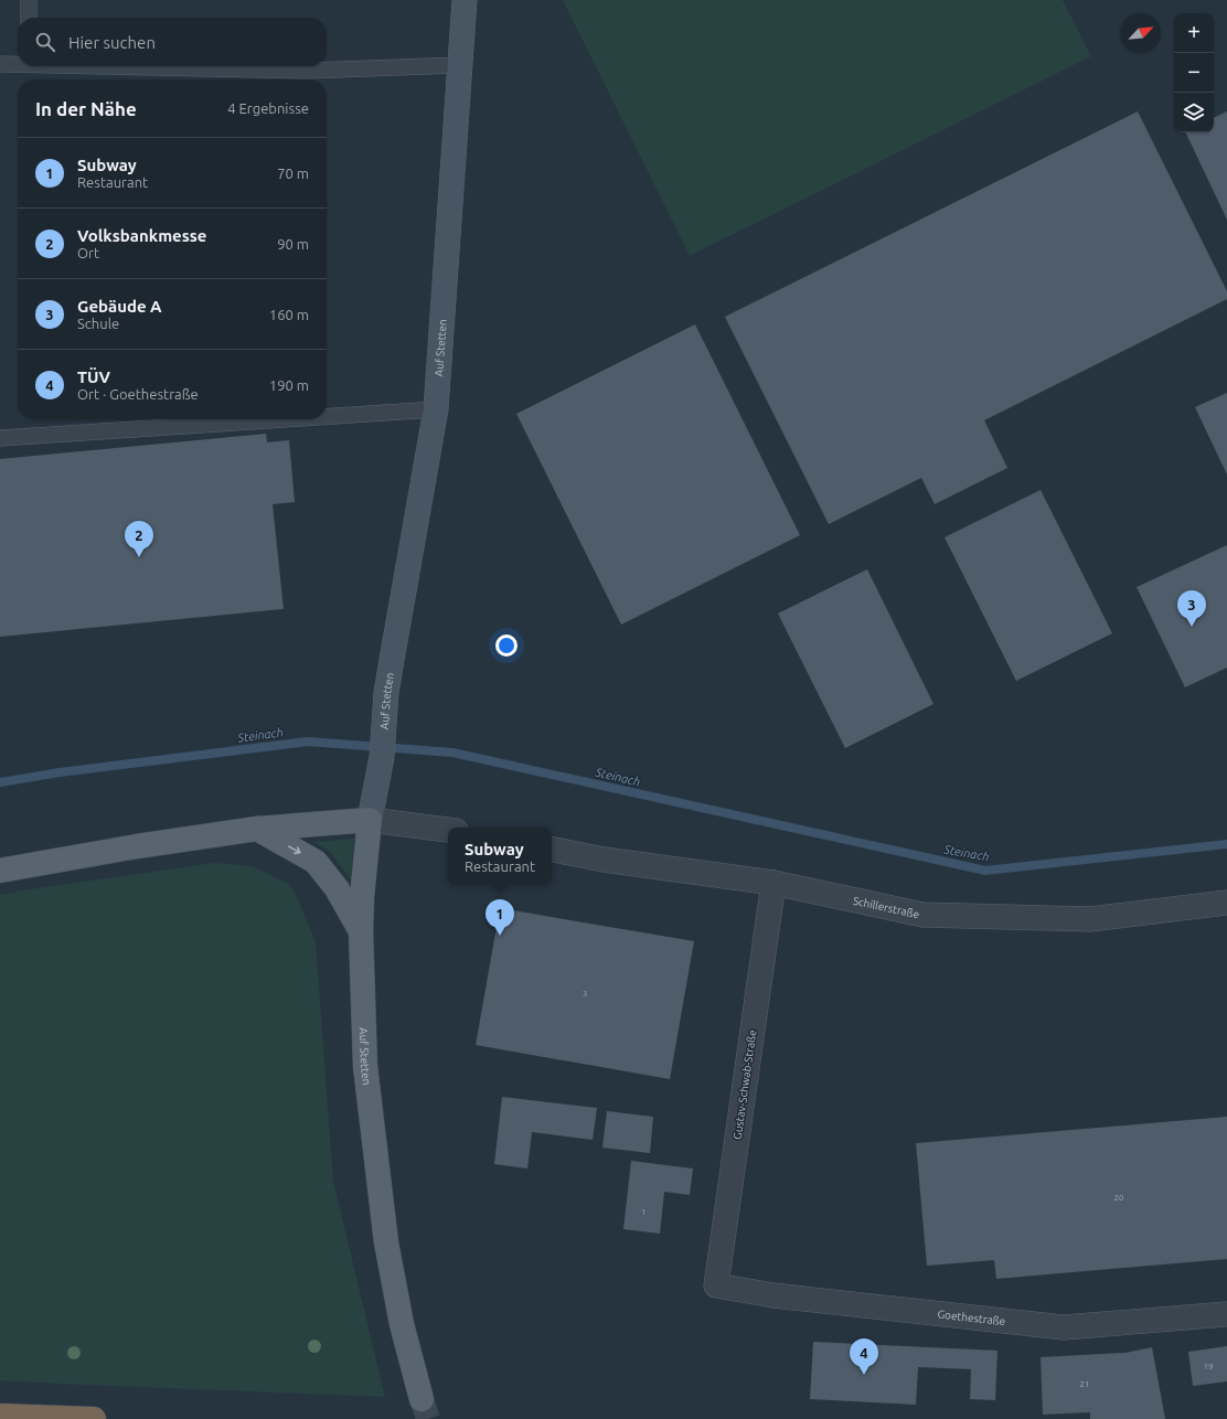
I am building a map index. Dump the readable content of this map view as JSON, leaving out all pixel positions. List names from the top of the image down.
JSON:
{
  "streets": {
    "main road": ["Auf Stetten"],
    "street": ["Schillerstraße", "Gustav-Schwab-Straße", "Goethestraße"]
  },
  "crossings": [
    ["Schillerstraße", "Gustav-Schwab-Straße"],
    ["Gustav-Schwab-Straße", "Goethestraße"]
  ],
  "water": ["Steinach"],
  "house_numbers": [
    "3",
    "20",
    "1",
    "19",
    "21"
  ],
  "north": "top right",
  "page": {
    "map_buttons": ["+", "−"],
    "search": "Hier suchen",
    "heading": ["In der Nähe", "4 Ergebnisse"],
    "list": [
      {
        "mark": "1",
        "name": "Subway",
        "note": "Restaurant",
        "value": "70 m"
      },
      {
        "mark": "2",
        "name": "Volksbankmesse",
        "note": "Ort",
        "value": "90 m"
      },
      {
        "mark": "3",
        "name": "Gebäude A",
        "note": "Schule",
        "value": "160 m"
      },
      {
        "mark": "4",
        "name": "TÜV",
        "note": "Ort · Goethestraße",
        "value": "190 m"
      }
    ],
    "pins": [
      "2",
      "3",
      "1",
      "4"
    ],
    "popup": ["Subway", "Restaurant"]
  }
}
